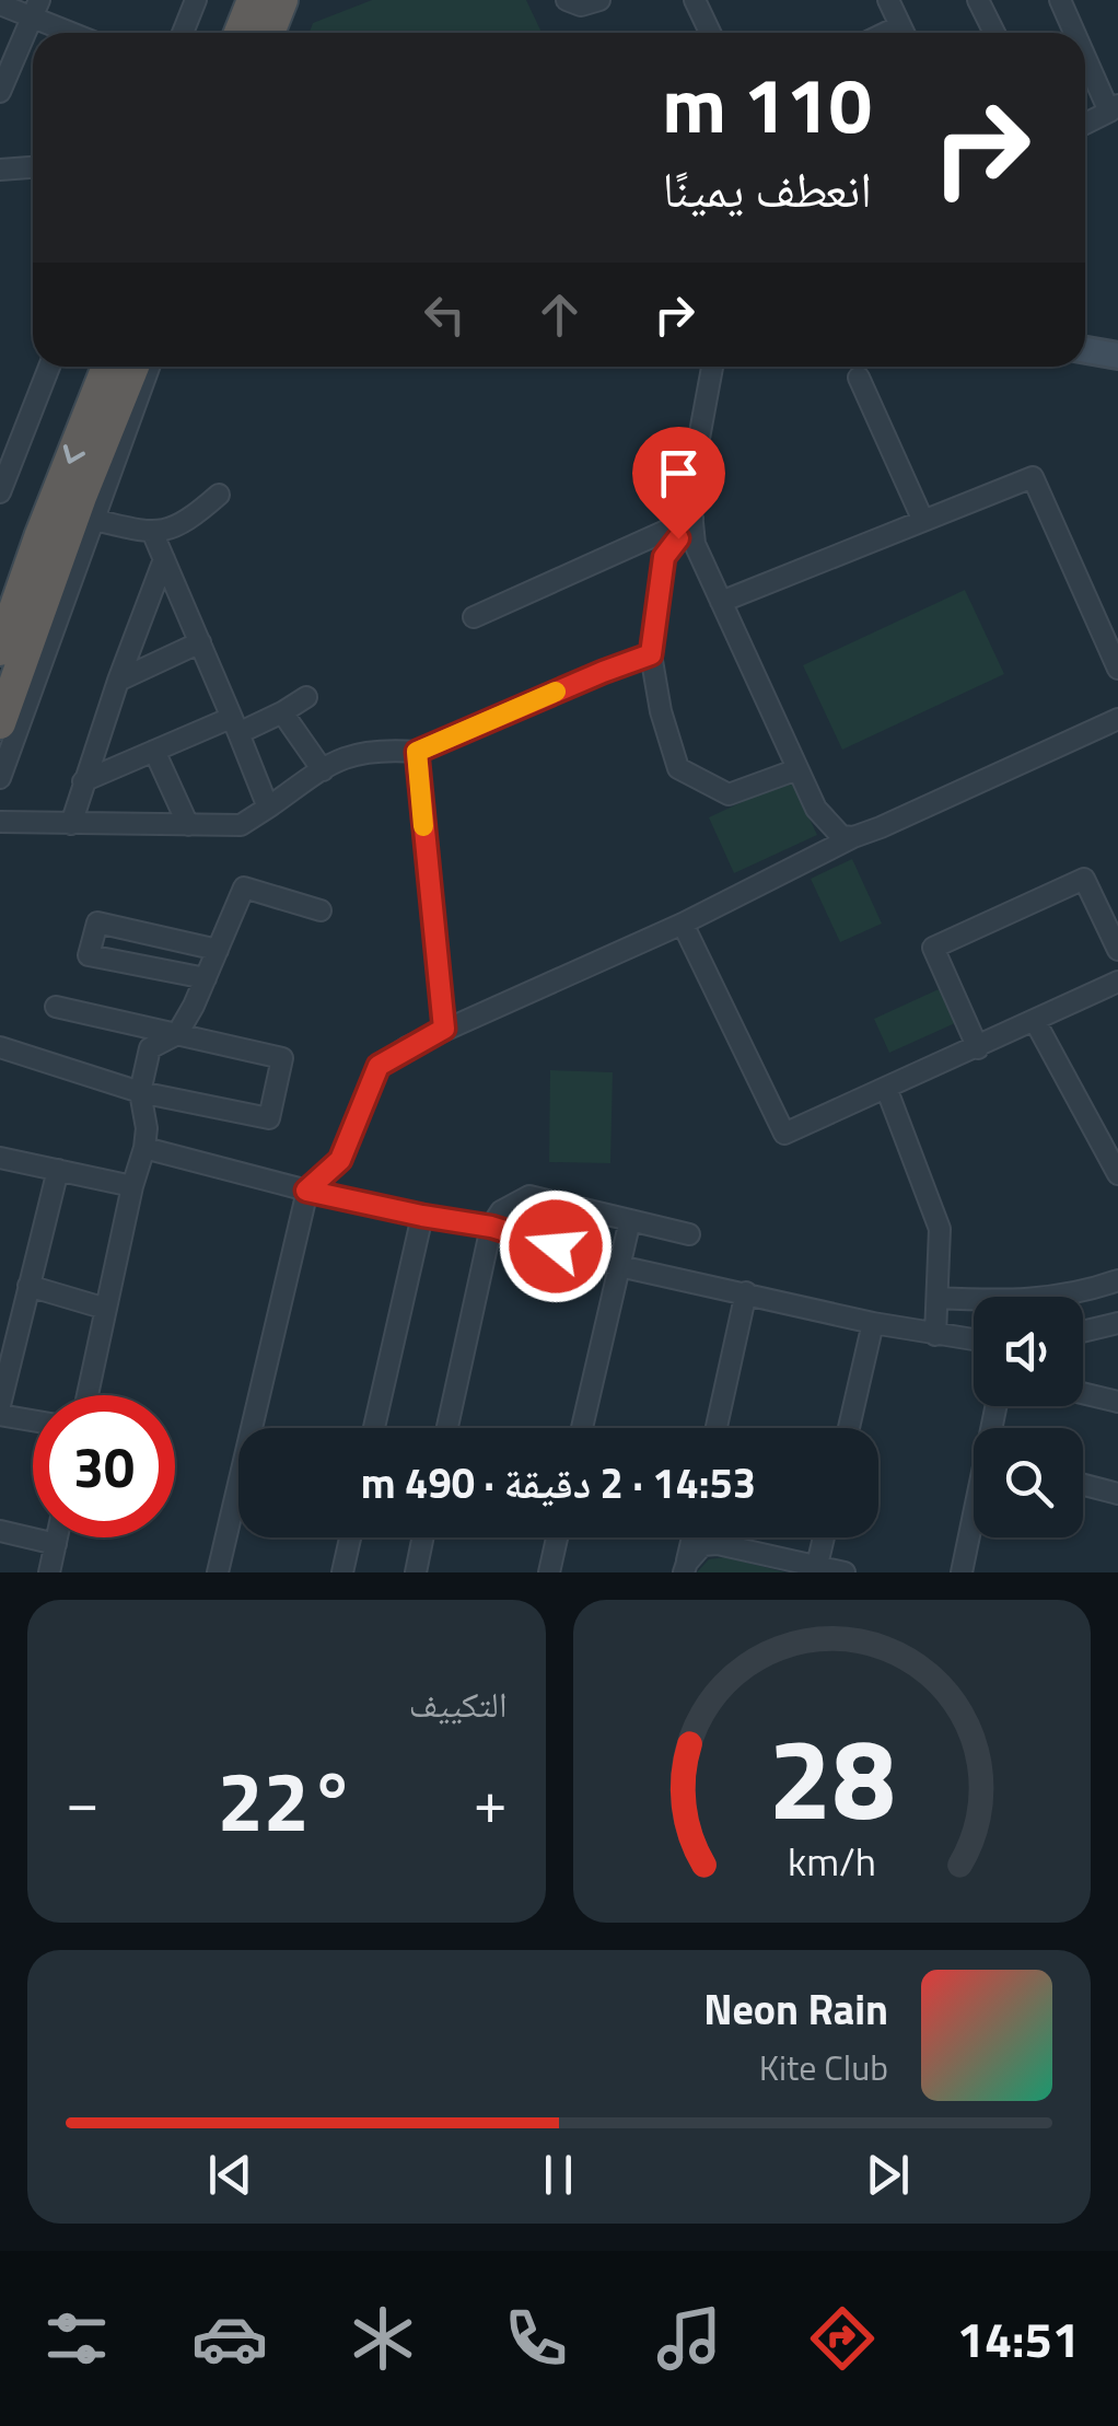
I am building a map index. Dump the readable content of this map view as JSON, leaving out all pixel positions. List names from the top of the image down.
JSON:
{
  "page": {
    "turn": ["110 m", "انعطف يمينًا"],
    "limit": "30",
    "trip": "14:53 · 2 دقيقة · 490 m",
    "tile": "التكييف",
    "heat": ["−", "22°", "+"],
    "song": ["Neon Rain", "Kite Club"],
    "tabs": "14:51",
    "gauge": ["28", "km/h"]
  }
}
